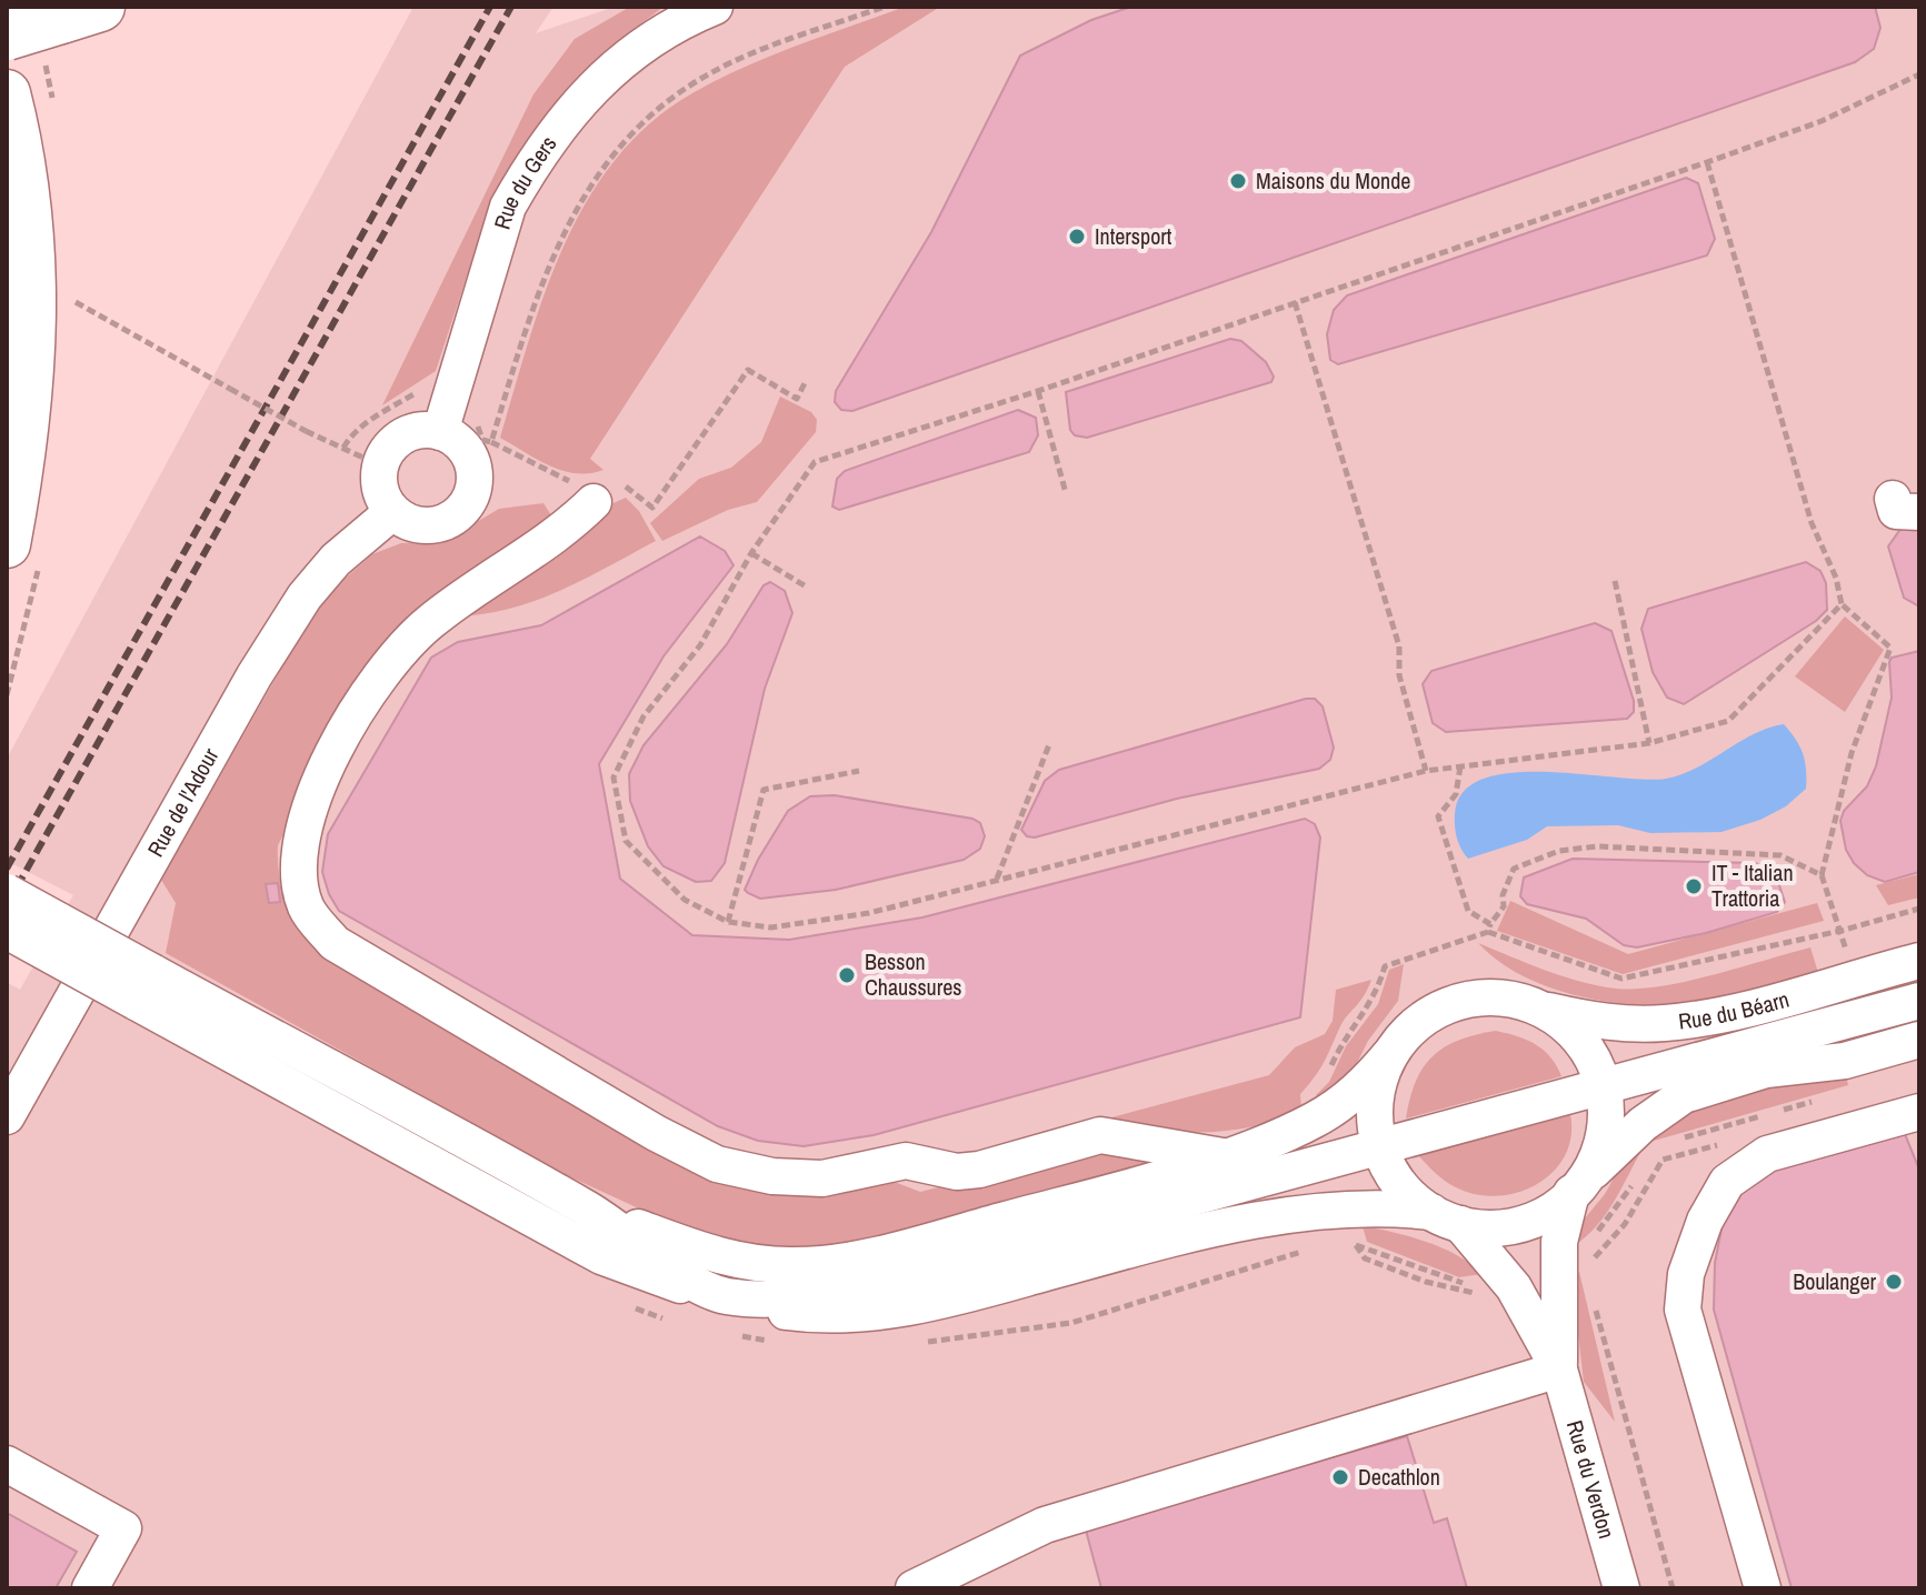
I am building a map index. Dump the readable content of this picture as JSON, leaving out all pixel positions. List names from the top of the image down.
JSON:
{
  "streets": {
    "street": [
      "Rue du Gers",
      "Rue de l'Adour",
      "Rue du Béarn",
      "Rue du Verdon"
    ]
  },
  "crossings": [
    ["Rue du Gers", "Rue de l'Adour"]
  ],
  "places": [
    "Maisons du Monde",
    "Intersport",
    "IT - Italian Trattoria",
    "Besson Chaussures",
    "Boulanger",
    "Decathlon"
  ]
}
